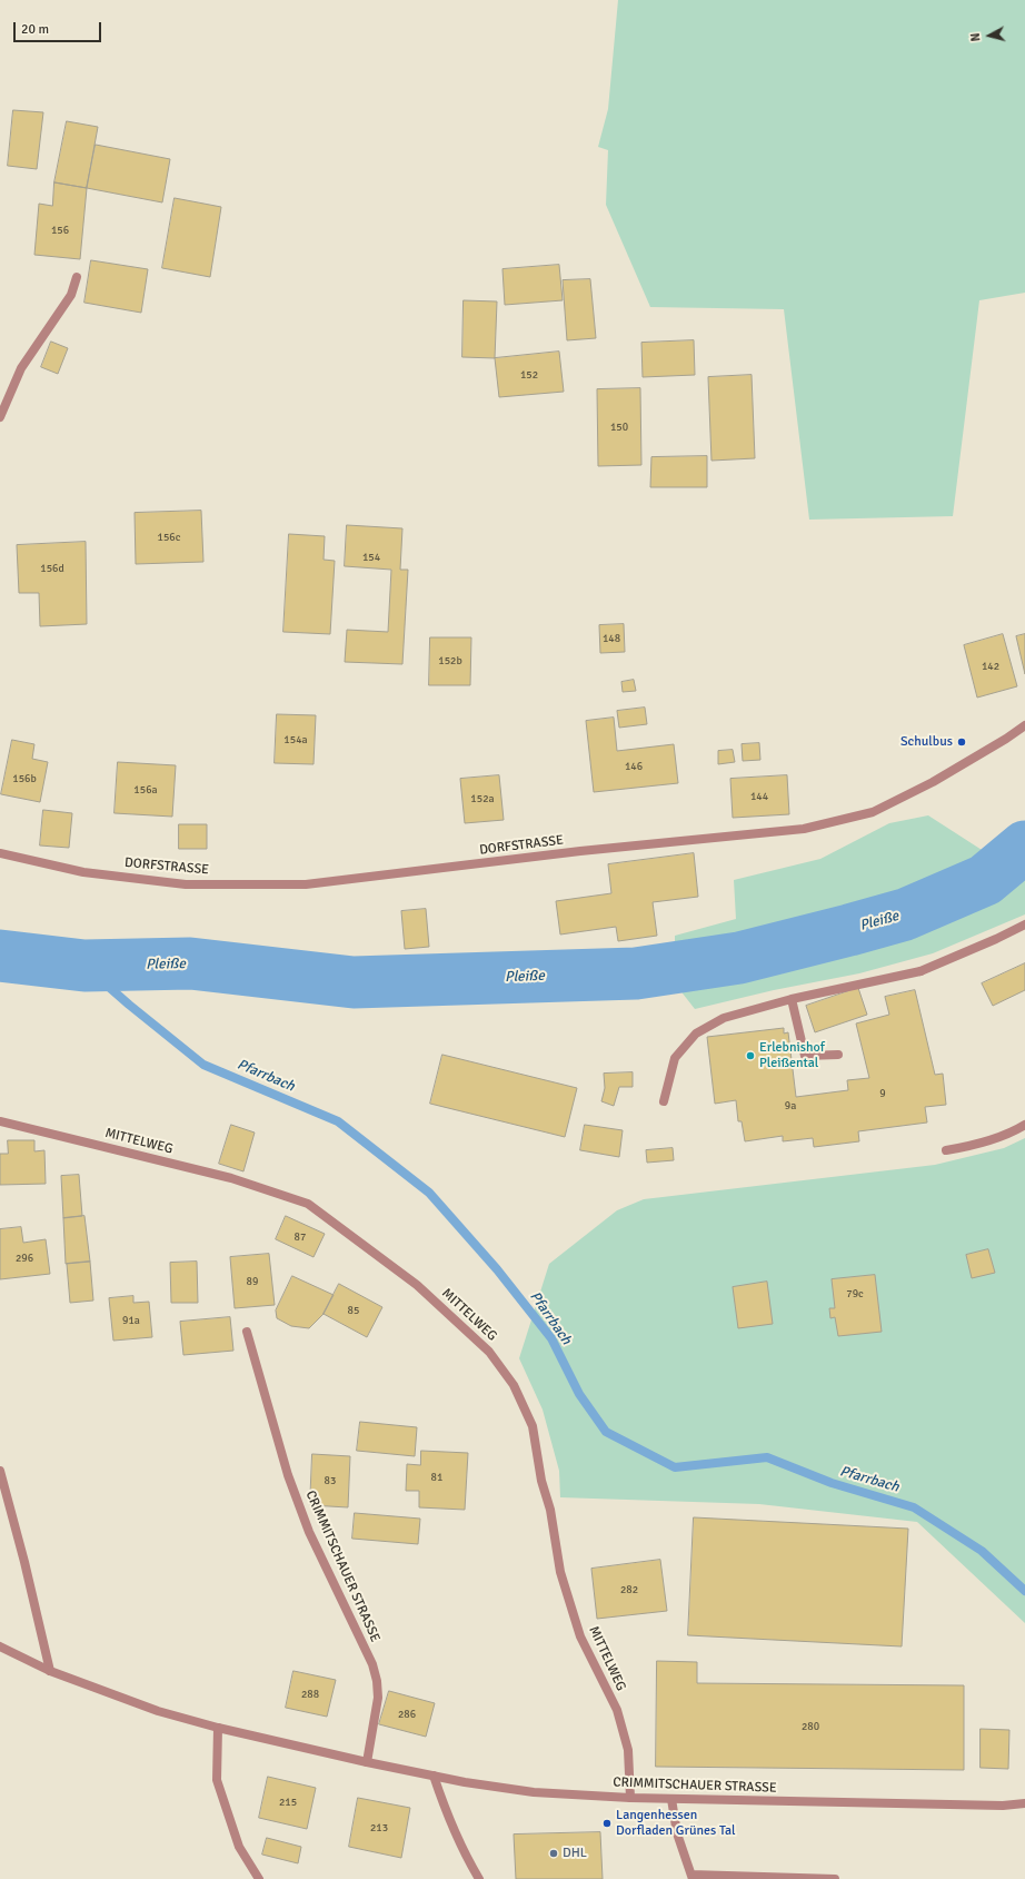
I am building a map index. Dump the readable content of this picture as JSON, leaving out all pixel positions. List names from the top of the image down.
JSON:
{
  "streets": {
    "street": ["DORFSTRASSE", "MITTELWEG", "CRIMMITSCHAUER STRASSE"]
  },
  "crossings": [
    ["MITTELWEG", "CRIMMITSCHAUER STRASSE"]
  ],
  "water": ["Pleiße", "Pfarrbach"],
  "places": [
    "Schulbus",
    "Erlebnishof Pleißental",
    "Langenhessen Dorfladen Grünes Tal",
    "DHL"
  ],
  "house_numbers": [
    "156",
    "152",
    "150",
    "156c",
    "154",
    "156d",
    "148",
    "152b",
    "142",
    "154a",
    "146",
    "156b",
    "156a",
    "144",
    "152a",
    "9",
    "9a",
    "87",
    "296",
    "89",
    "79c",
    "85",
    "91a",
    "81",
    "83",
    "282",
    "288",
    "286",
    "280",
    "215",
    "213"
  ],
  "scale_bar": "20 m",
  "north": "left"
}
